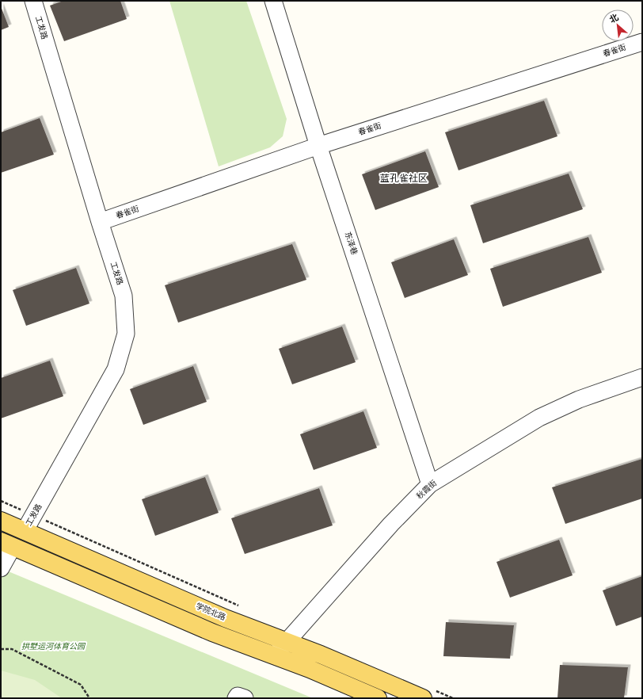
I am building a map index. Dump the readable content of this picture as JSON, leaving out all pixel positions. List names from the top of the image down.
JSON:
{
  "streets": {
    "main road": ["学院北路"],
    "street": [
      "工发路",
      "春雀街",
      "东泽巷",
      "秋霞街"
    ]
  },
  "crossings": [
    ["工发路", "春雀街"],
    ["工发路", "学院北路"],
    ["春雀街", "东泽巷"],
    ["东泽巷", "秋霞街"],
    ["秋霞街", "学院北路"]
  ],
  "districts": ["蓝孔雀社区"],
  "parks": ["拱墅运河体育公园"],
  "north": "top left"
}
